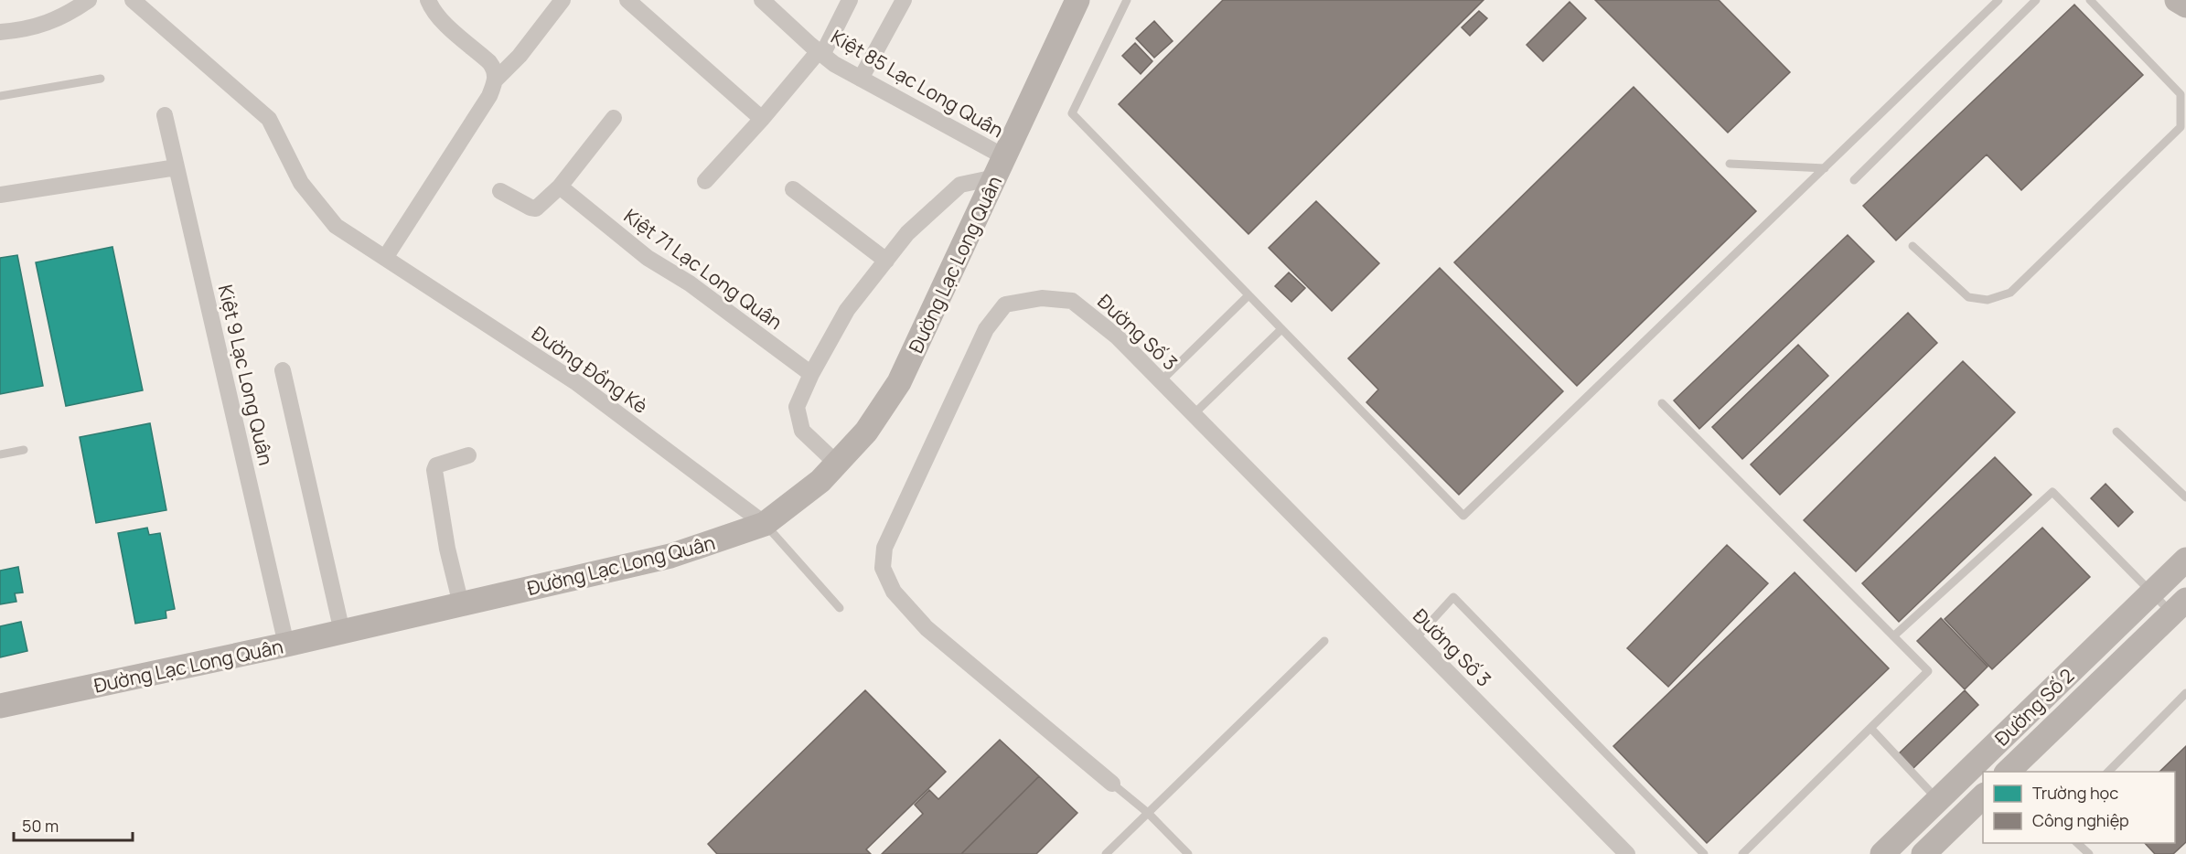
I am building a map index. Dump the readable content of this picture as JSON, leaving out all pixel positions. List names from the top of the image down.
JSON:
{
  "streets": {
    "street": [
      "Kiệt 85 Lạc Long Quân",
      "Đường Lạc Long Quân",
      "Kiệt 71 Lạc Long Quân",
      "Đường Số 3",
      "Đường Đồng Kè",
      "Kiệt 9 Lạc Long Quân",
      "Đường Số 2"
    ]
  },
  "crossings": [
    ["Kiệt 85 Lạc Long Quân", "Đường Lạc Long Quân"],
    ["Đường Lạc Long Quân", "Đường Đồng Kè"],
    ["Đường Lạc Long Quân", "Kiệt 9 Lạc Long Quân"]
  ],
  "legend": ["Trường học", "Công nghiệp"],
  "scale_bar": "50 m"
}
